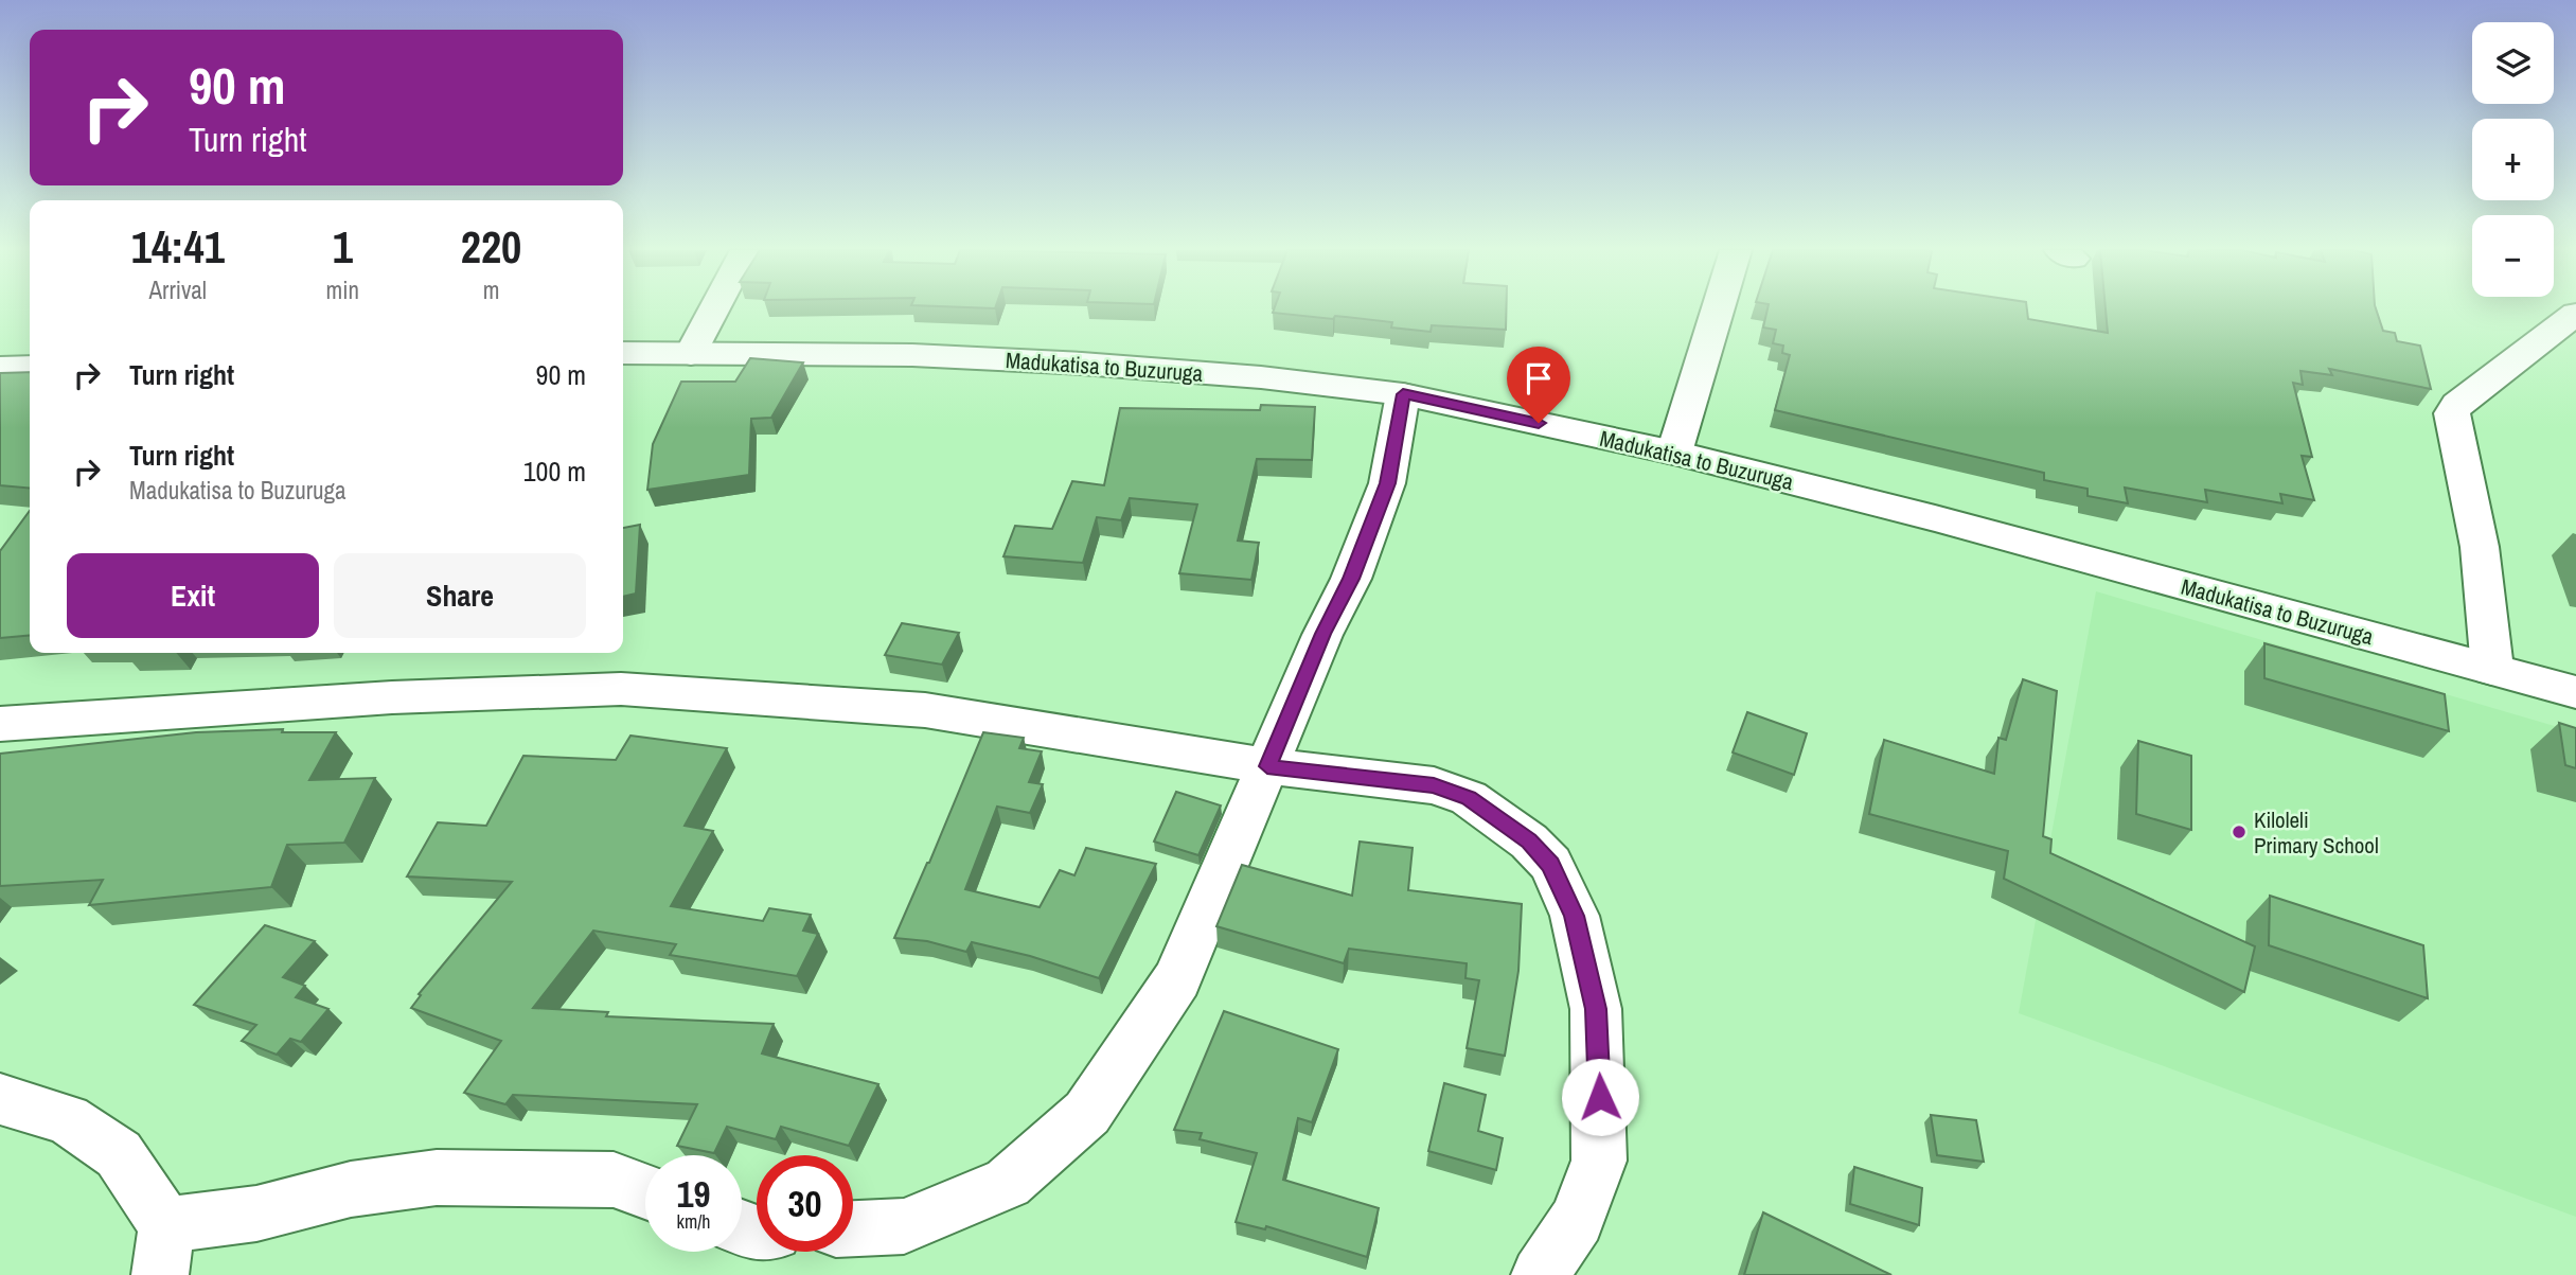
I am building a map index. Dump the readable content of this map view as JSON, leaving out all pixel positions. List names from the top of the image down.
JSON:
{
  "streets": {
    "street": ["Madukatisa to Buzuruga"]
  },
  "places": ["Kiloleli Primary School"],
  "page": {
    "map_buttons": ["+", "−"],
    "turn": ["90 m", "Turn right"],
    "eta": [
      "14:41",
      "Arrival",
      "1",
      "min",
      "220",
      "m"
    ],
    "list": [
      {
        "name": "Turn right",
        "value": "90 m"
      },
      {
        "name": "Turn right",
        "note": "Madukatisa to Buzuruga",
        "value": "100 m"
      }
    ],
    "buttons": ["Exit", "Share"],
    "speed": "19 km/h",
    "limit": "30"
  }
}
